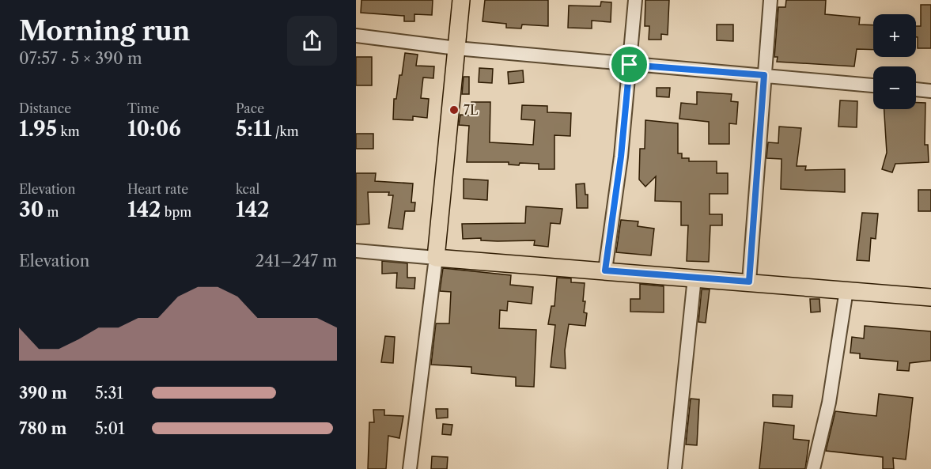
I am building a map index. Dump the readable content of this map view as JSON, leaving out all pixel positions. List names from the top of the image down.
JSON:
{
  "places": ["7L"],
  "page": {
    "heading": ["Morning run", "07:57 · 5 × 390 m"],
    "map_buttons": ["+", "−"],
    "stats": [
      ["Distance", "1.95 km"],
      ["Time", "10:06"],
      ["Pace", "5:11 /km"],
      ["Elevation", "30 m"],
      ["Heart rate", "142 bpm"],
      ["kcal", "142"]
    ],
    "chart": ["Elevation", "241–247 m"],
    "list": [
      {
        "name": "390 m",
        "note": "5:31"
      },
      {
        "name": "780 m",
        "note": "5:01"
      }
    ]
  }
}
